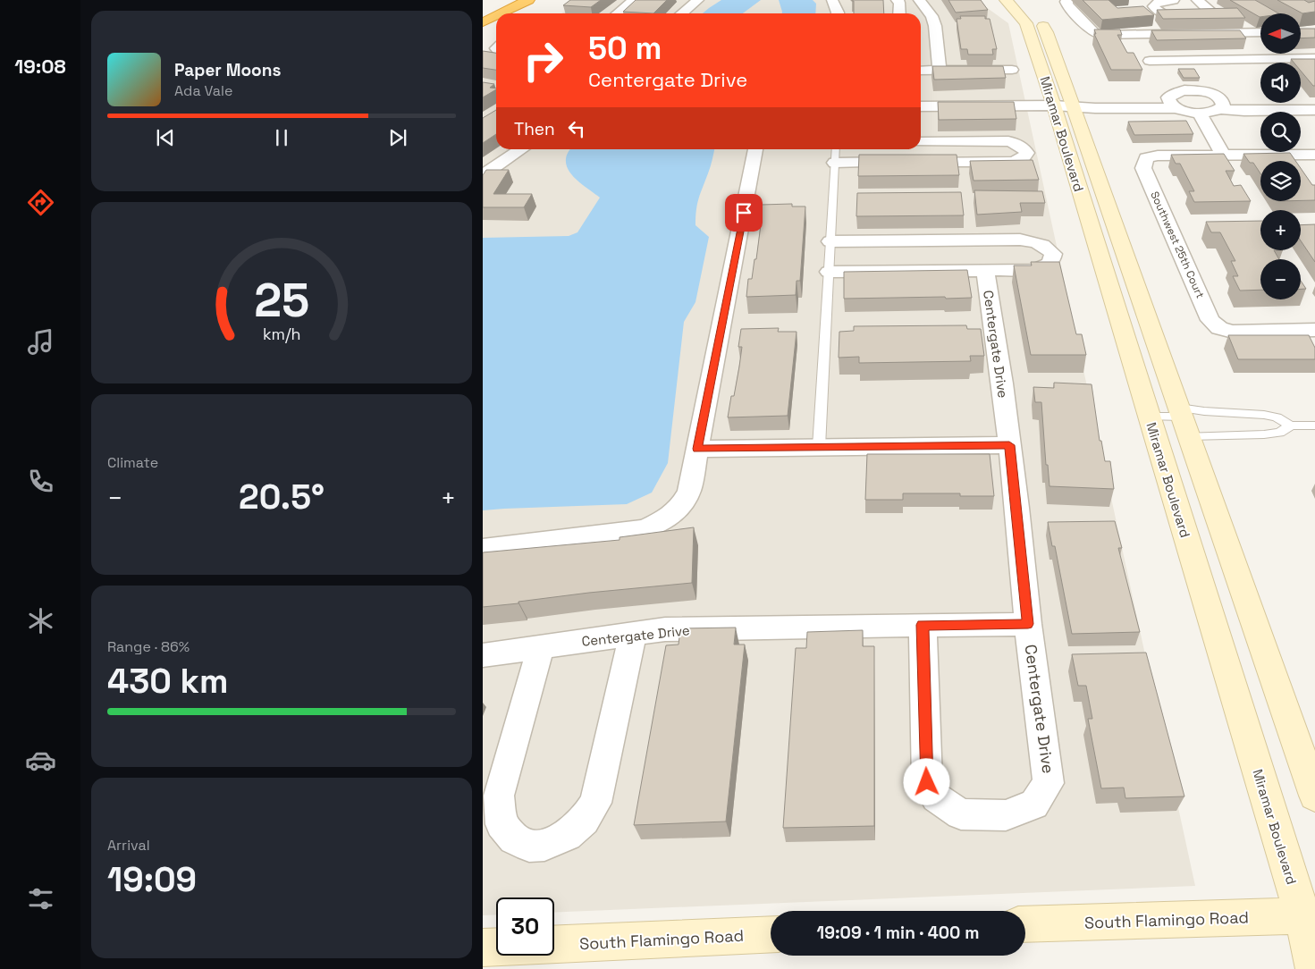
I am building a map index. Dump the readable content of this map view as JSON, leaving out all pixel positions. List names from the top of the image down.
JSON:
{
  "streets": {
    "street": [
      "Miramar Boulevard",
      "Southwest 25th Court",
      "Centergate Drive",
      "South Flamingo Road"
    ]
  },
  "crossings": [
    ["Miramar Boulevard", "South Flamingo Road"]
  ],
  "north": "left",
  "page": {
    "tabs": "19:08",
    "map_buttons": ["+", "−"],
    "turn": ["50 m", "Centergate Drive"],
    "song": ["Paper Moons", "Ada Vale"],
    "then": "Then",
    "tile": [
      "Climate",
      ["Range · 86%", "430 km"],
      ["Arrival", "19:09"]
    ],
    "heat": ["−", "20.5°", "+"],
    "limit": "30",
    "trip": "19:09 · 1 min · 400 m",
    "gauge": ["25", "km/h"]
  }
}
